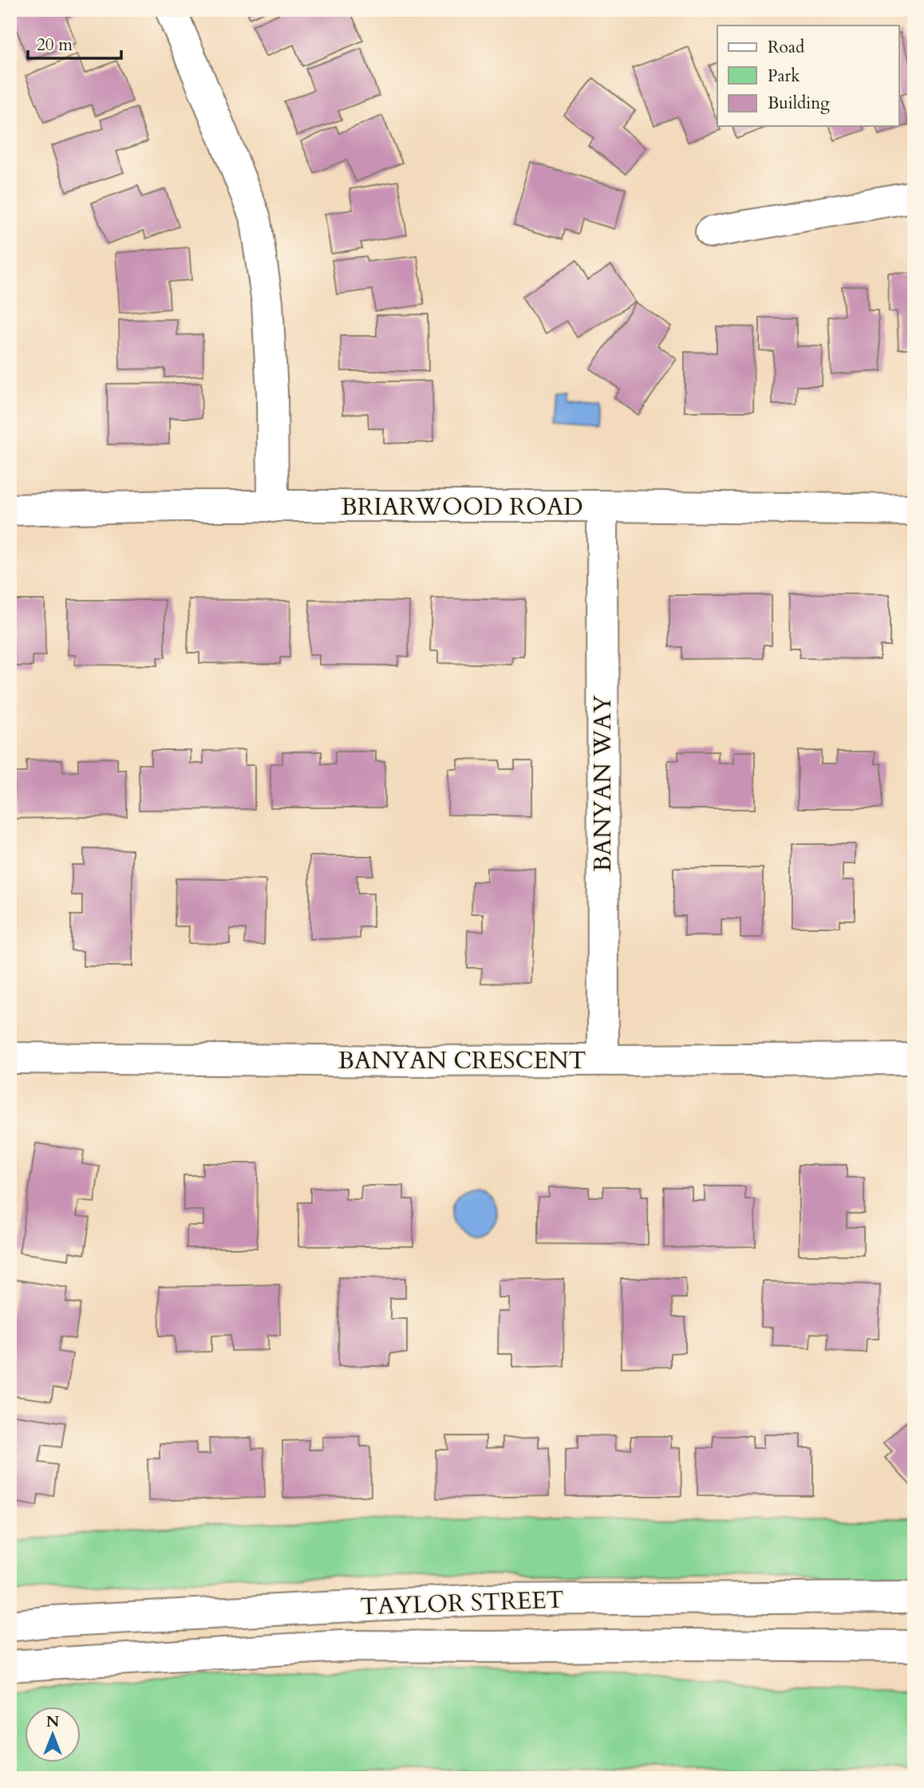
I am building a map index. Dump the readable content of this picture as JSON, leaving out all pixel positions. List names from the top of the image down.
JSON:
{
  "streets": {
    "street": [
      "BRIARWOOD ROAD",
      "BANYAN WAY",
      "BANYAN CRESCENT",
      "TAYLOR STREET"
    ]
  },
  "crossings": [
    ["BRIARWOOD ROAD", "BANYAN WAY"],
    ["BANYAN WAY", "BANYAN CRESCENT"]
  ],
  "legend": ["Road", "Park", "Building"],
  "scale_bar": "20 m",
  "north": "top"
}
